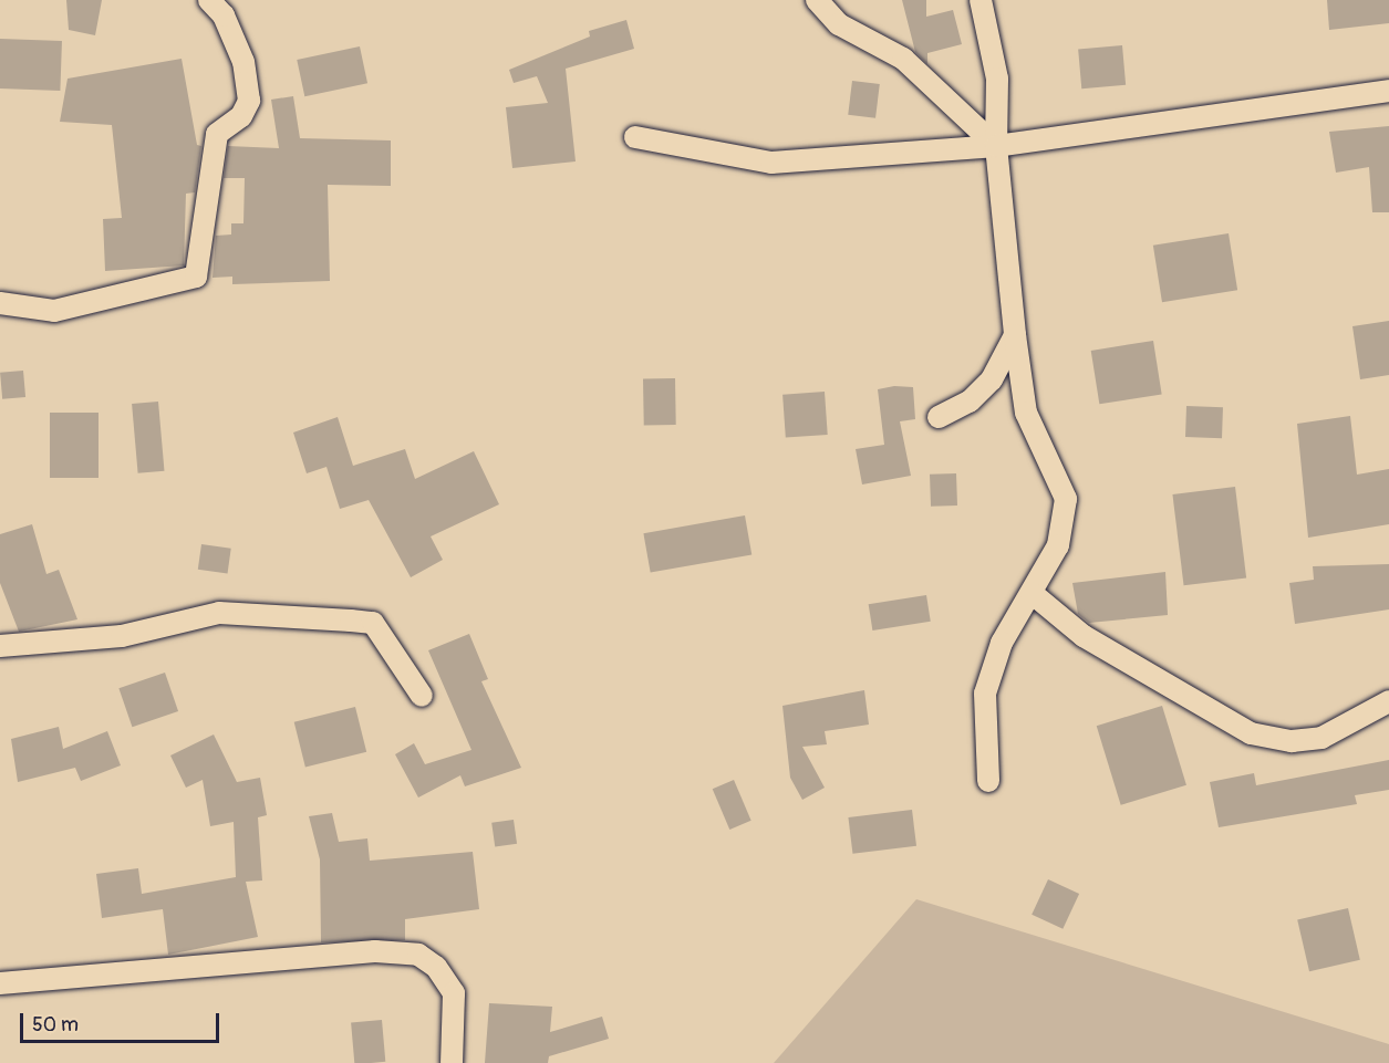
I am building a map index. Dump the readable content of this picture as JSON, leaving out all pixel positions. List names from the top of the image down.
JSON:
{
  "scale_bar": "50 m"
}
